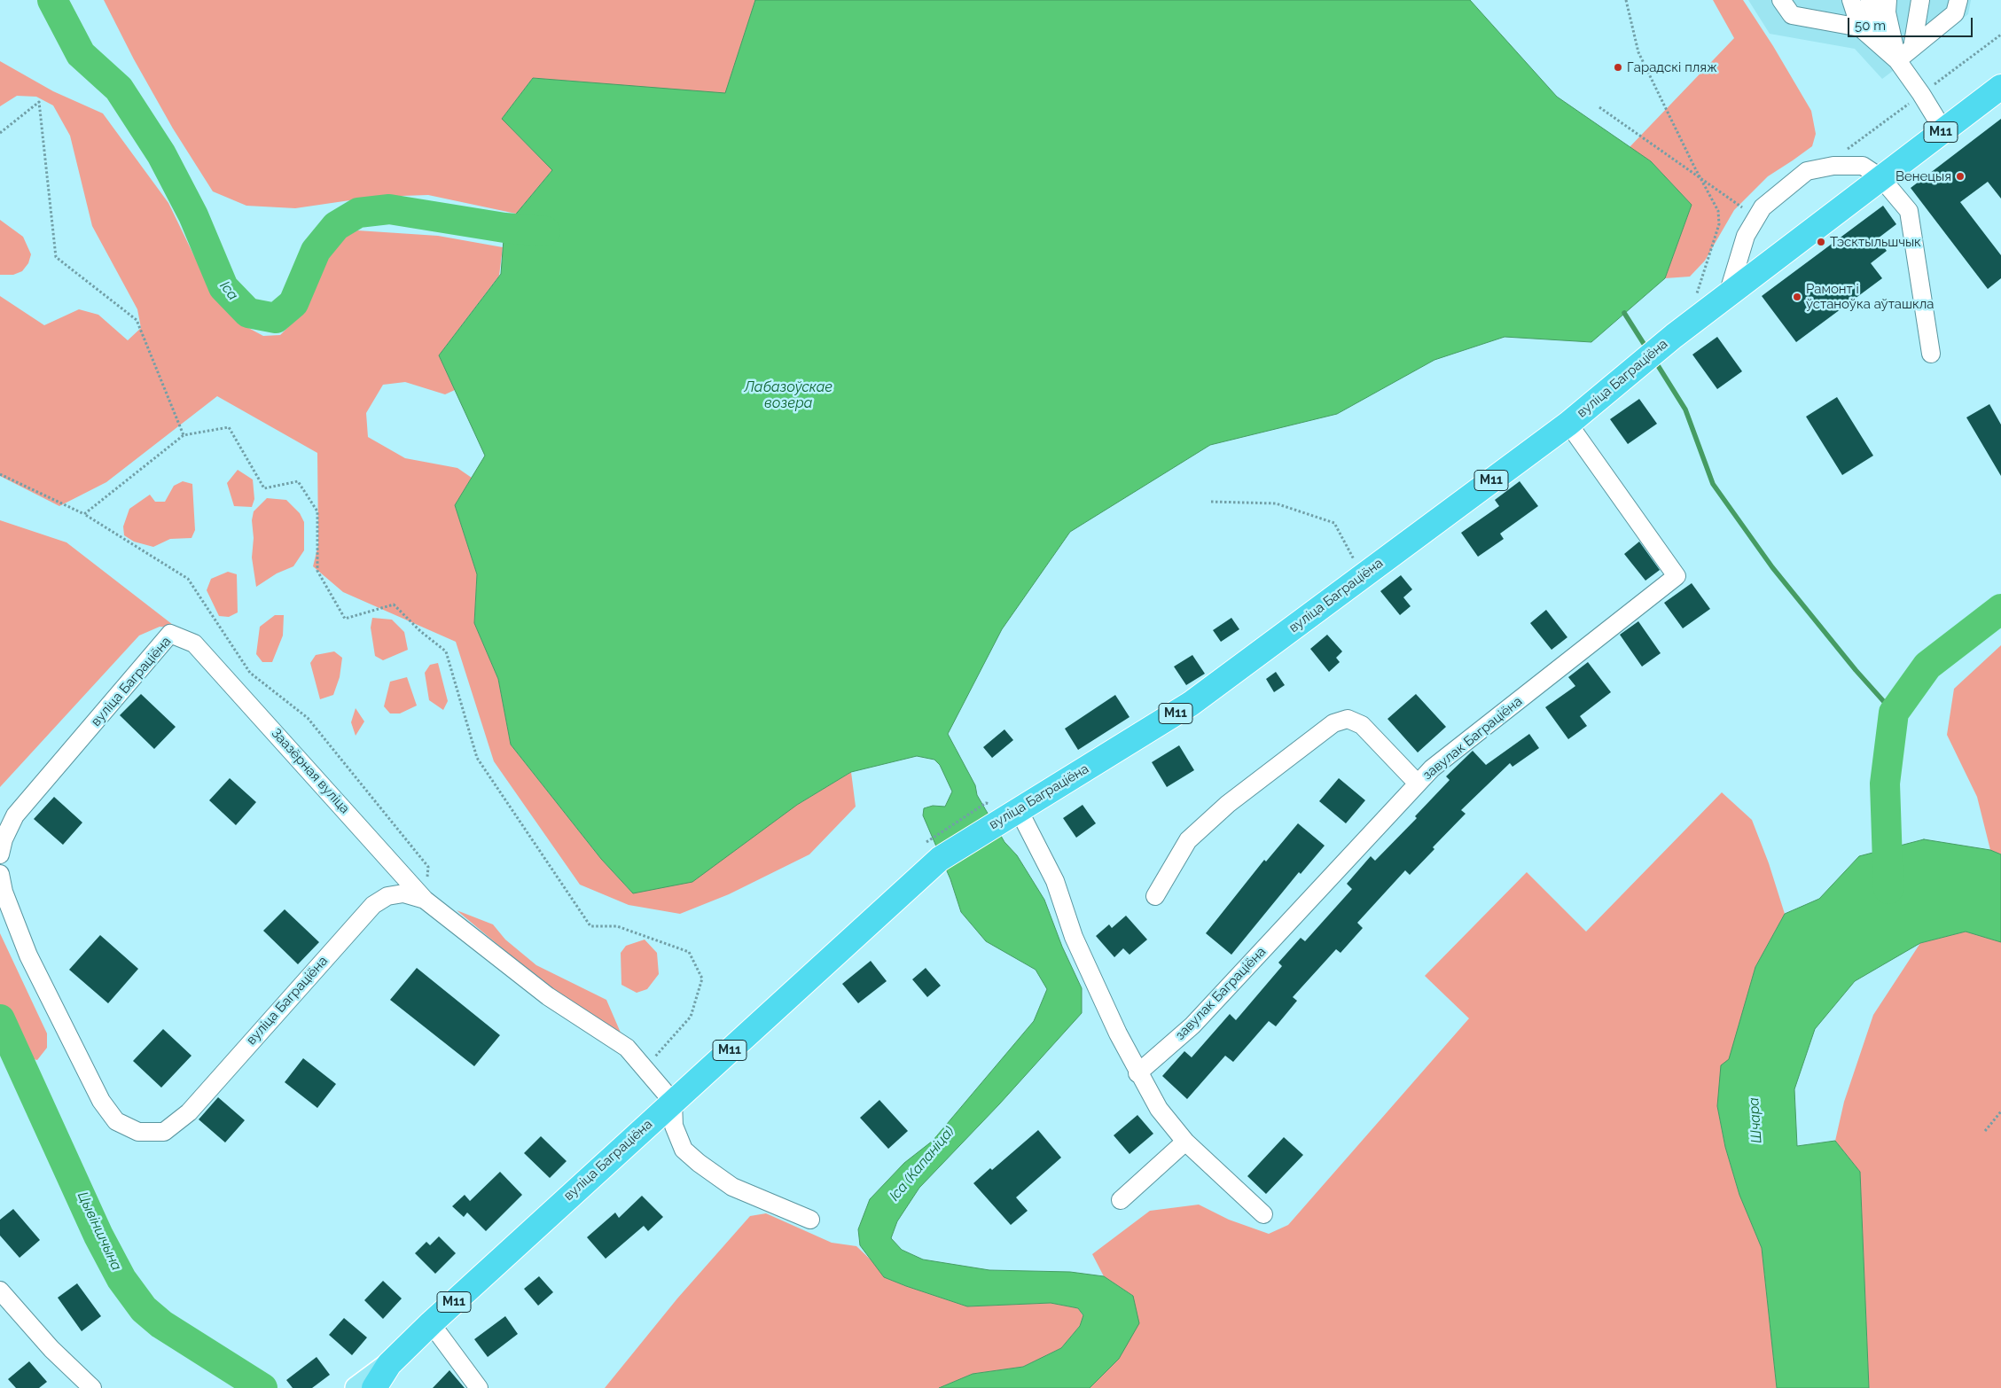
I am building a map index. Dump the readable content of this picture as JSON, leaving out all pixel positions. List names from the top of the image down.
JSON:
{
  "streets": {
    "highway": ["М11", "вуліца Баграціёна"],
    "street": ["завулак Баграціёна", "Заазёрная вуліца"]
  },
  "crossings": [
    ["М11", "вуліца Баграціёна"],
    ["вуліца Баграціёна", "завулак Баграціёна"],
    ["вуліца Баграціёна", "Заазёрная вуліца"]
  ],
  "water": [
    "Іса",
    "Лабазоўскае возера",
    "Шчара",
    "Іса (Капаніца)",
    "Цывіншчына"
  ],
  "places": [
    "Гарадскі пляж",
    "Венецыя",
    "Тэсктыльшчык",
    "Рамонт і ўстаноўка аўташкла"
  ],
  "scale_bar": "50 m"
}
